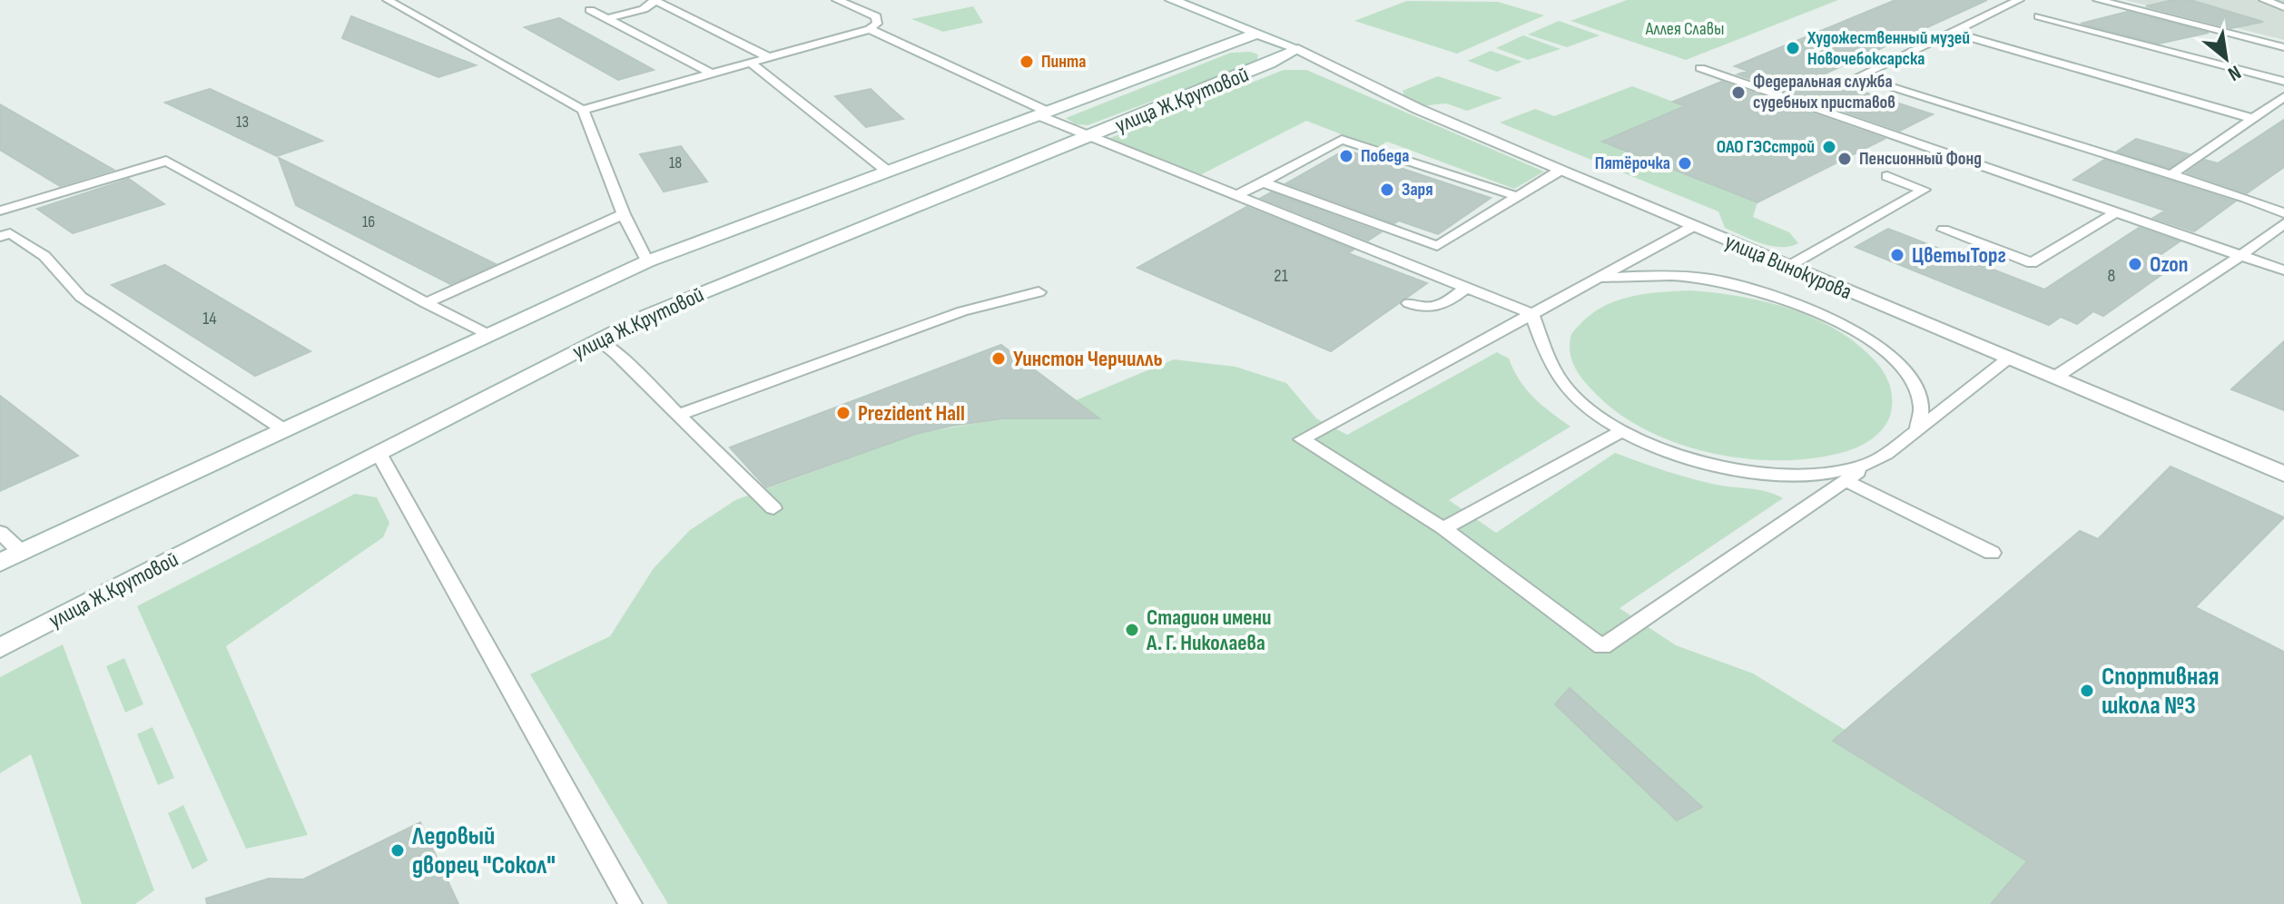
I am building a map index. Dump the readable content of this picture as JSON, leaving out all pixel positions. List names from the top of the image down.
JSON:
{
  "streets": {
    "main road": ["улица Ж.Крутовой", "улица Винокурова"]
  },
  "crossings": [
    ["улица Ж.Крутовой", "улица Винокурова"]
  ],
  "parks": ["Аллея Славы"],
  "places": [
    "Художественный музей Новочебоксарска",
    "Пинта",
    "Федеральная служба судебных приставов",
    "ОАО ГЭСстрой",
    "Победа",
    "Пенсионный Фонд",
    "Пятёрочка",
    "Заря",
    "ЦветыТорг",
    "Ozon",
    "Уинстон Черчилль",
    "Prezident Hall",
    "Стадион имени А. Г. Николаева",
    "Спортивная школа №3",
    "Ледовый дворец \"Сокол\""
  ],
  "house_numbers": [
    "13",
    "18",
    "16",
    "21",
    "8",
    "14"
  ],
  "north": "bottom right"
}
